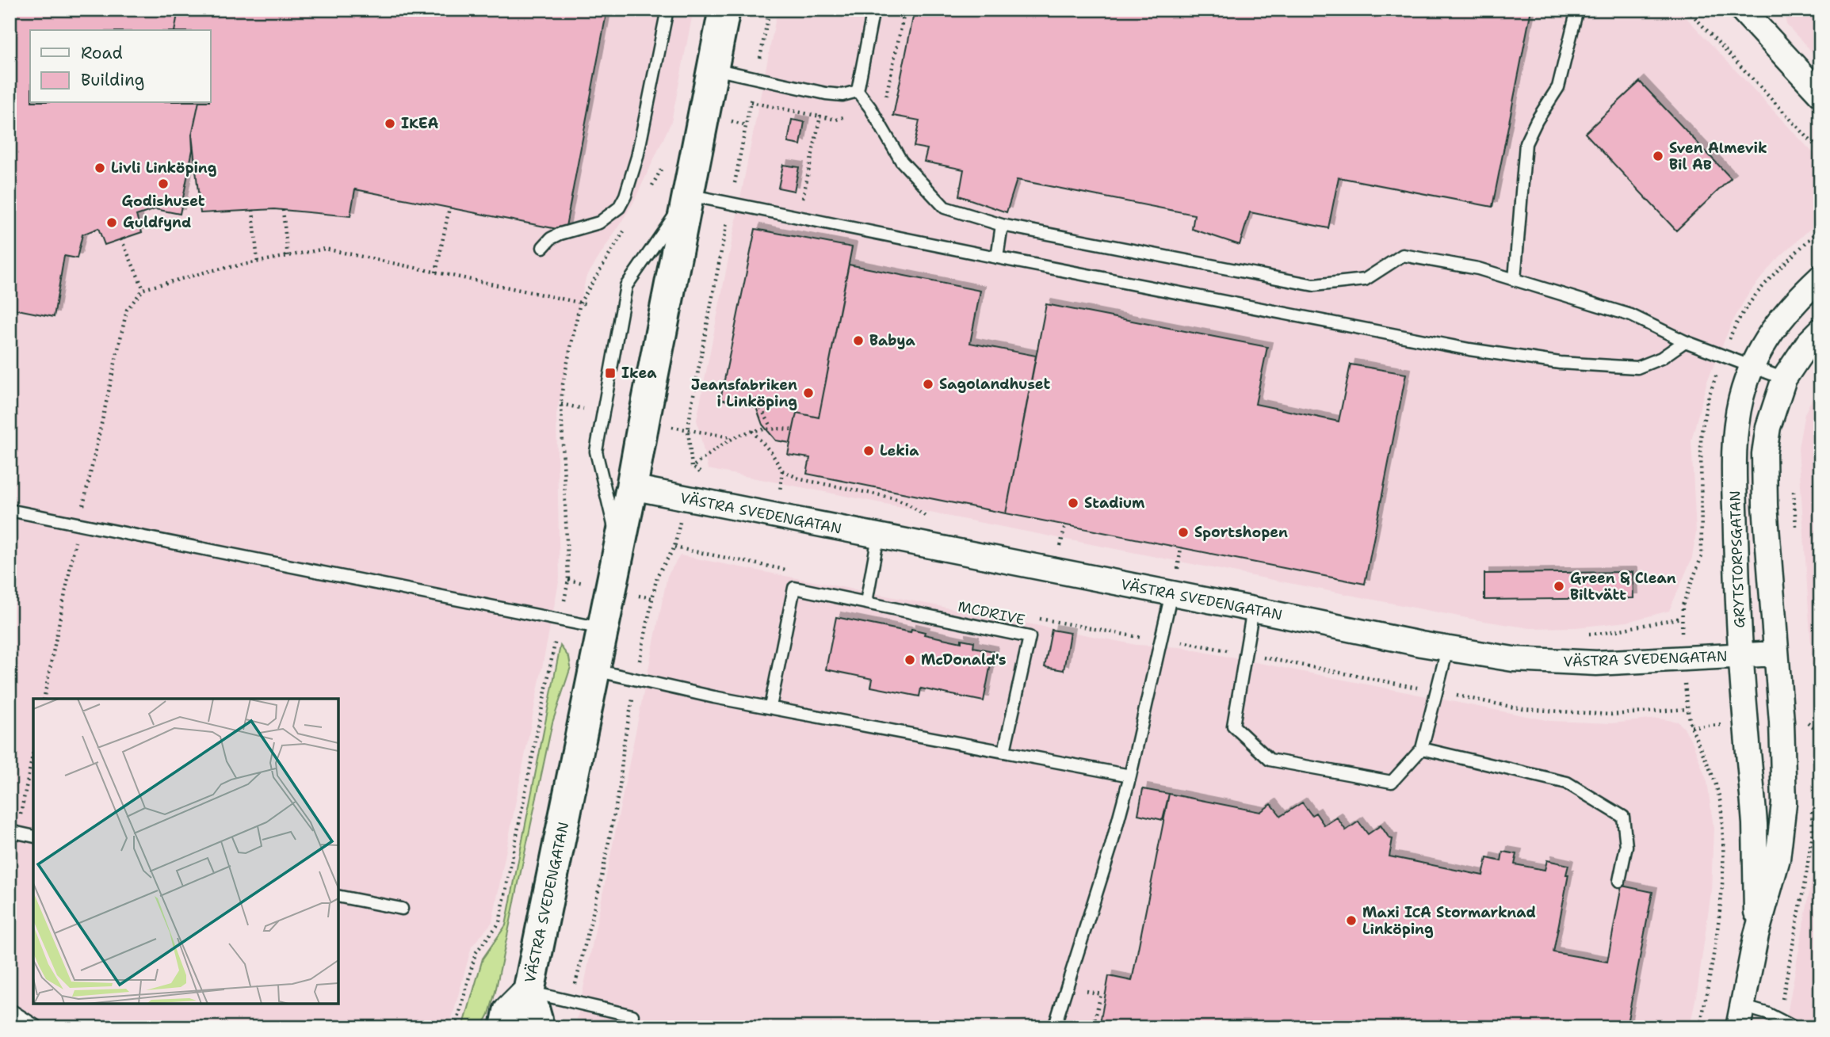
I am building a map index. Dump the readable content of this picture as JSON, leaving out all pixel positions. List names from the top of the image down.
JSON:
{
  "streets": {
    "street": ["VÄSTRA SVEDENGATAN", "GRYTSTORPSGATAN"],
    "lane": ["MCDRIVE"]
  },
  "crossings": [
    ["VÄSTRA SVEDENGATAN", "GRYTSTORPSGATAN"]
  ],
  "places": {
    "other": [
      "IKEA",
      "Sven Almevik Bil AB",
      "Livli Linköping",
      "Godishuset",
      "Guldfynd",
      "Babya",
      "Sagolandhuset",
      "Jeansfabriken i Linköping",
      "Lekia",
      "Stadium",
      "Sportshopen",
      "Green & Clean Biltvätt",
      "McDonald's",
      "Maxi ICA Stormarknad Linköping"
    ],
    "transit": ["Ikea"]
  },
  "legend": ["Road", "Building"]
}
